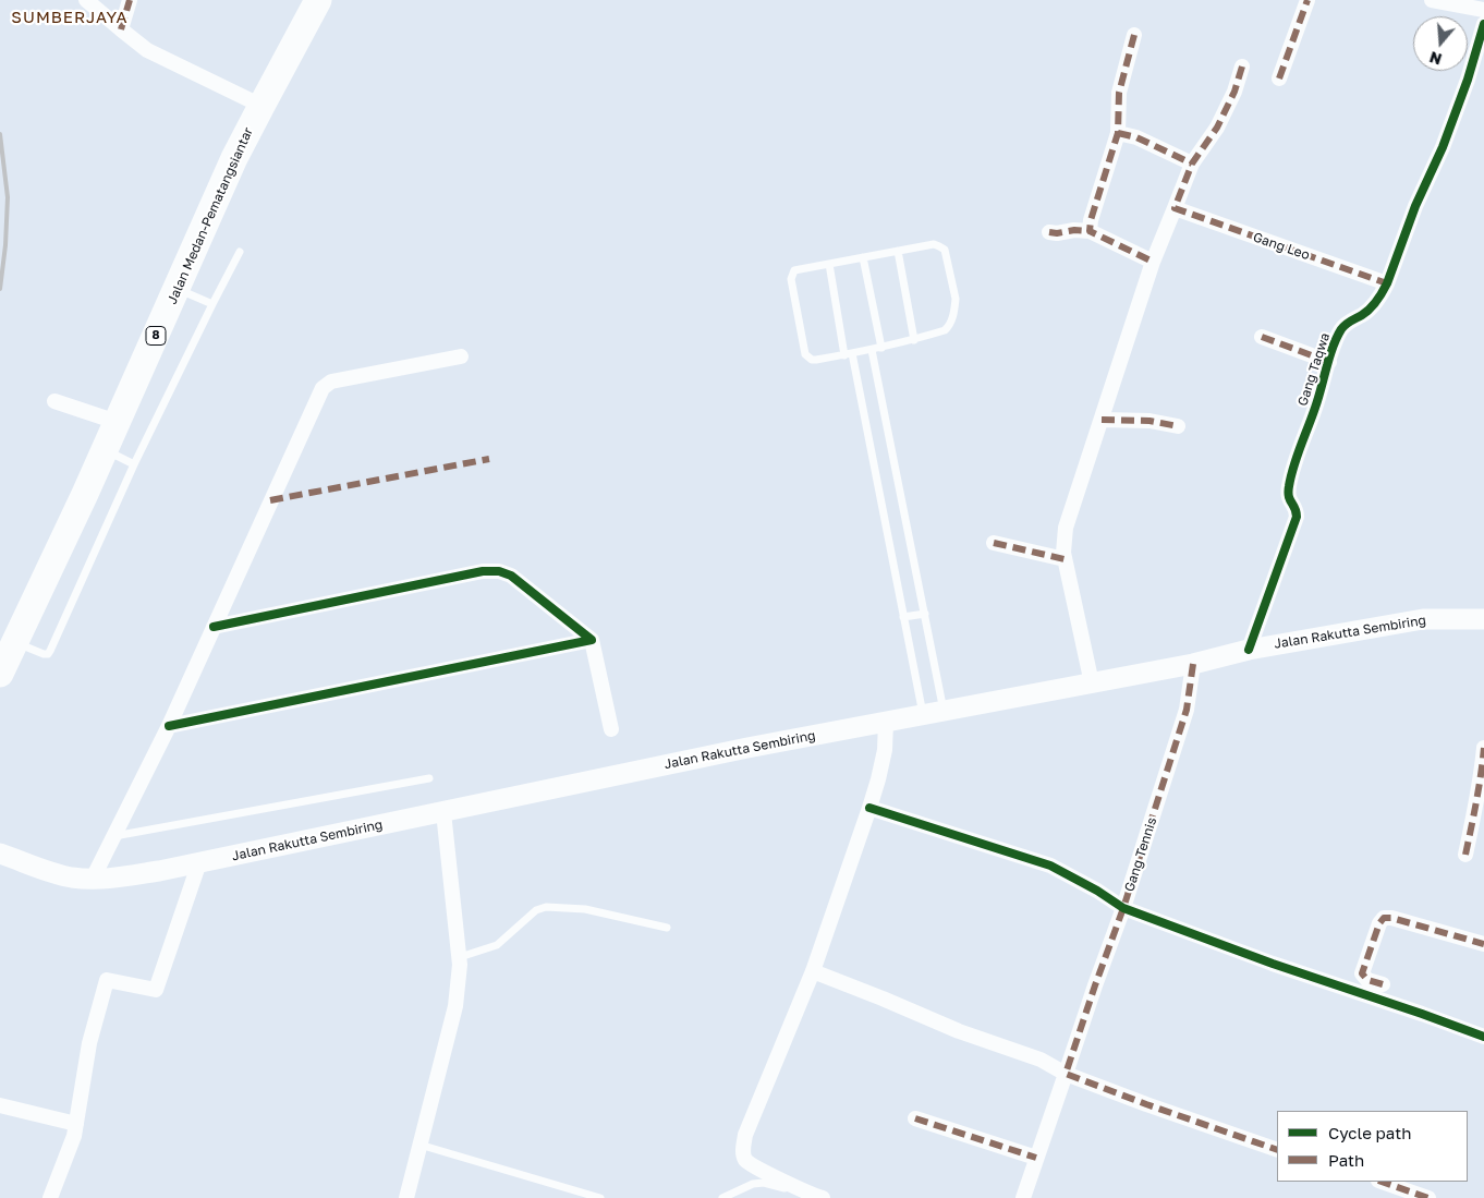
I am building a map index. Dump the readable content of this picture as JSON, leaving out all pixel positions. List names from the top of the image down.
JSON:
{
  "streets": {
    "highway": ["Jalan Medan-Pematangsiantar", "8"],
    "main road": ["Jalan Rakutta Sembiring"],
    "street": ["Gang Leo", "Gang Taqwa", "Gang Tennis"]
  },
  "crossings": [
    ["Gang Leo", "Gang Taqwa"],
    ["Gang Taqwa", "Jalan Rakutta Sembiring"],
    ["Jalan Rakutta Sembiring", "Gang Tennis"]
  ],
  "districts": ["SUMBERJAYA"],
  "legend": ["Cycle path", "Path"],
  "north": "bottom"
}
